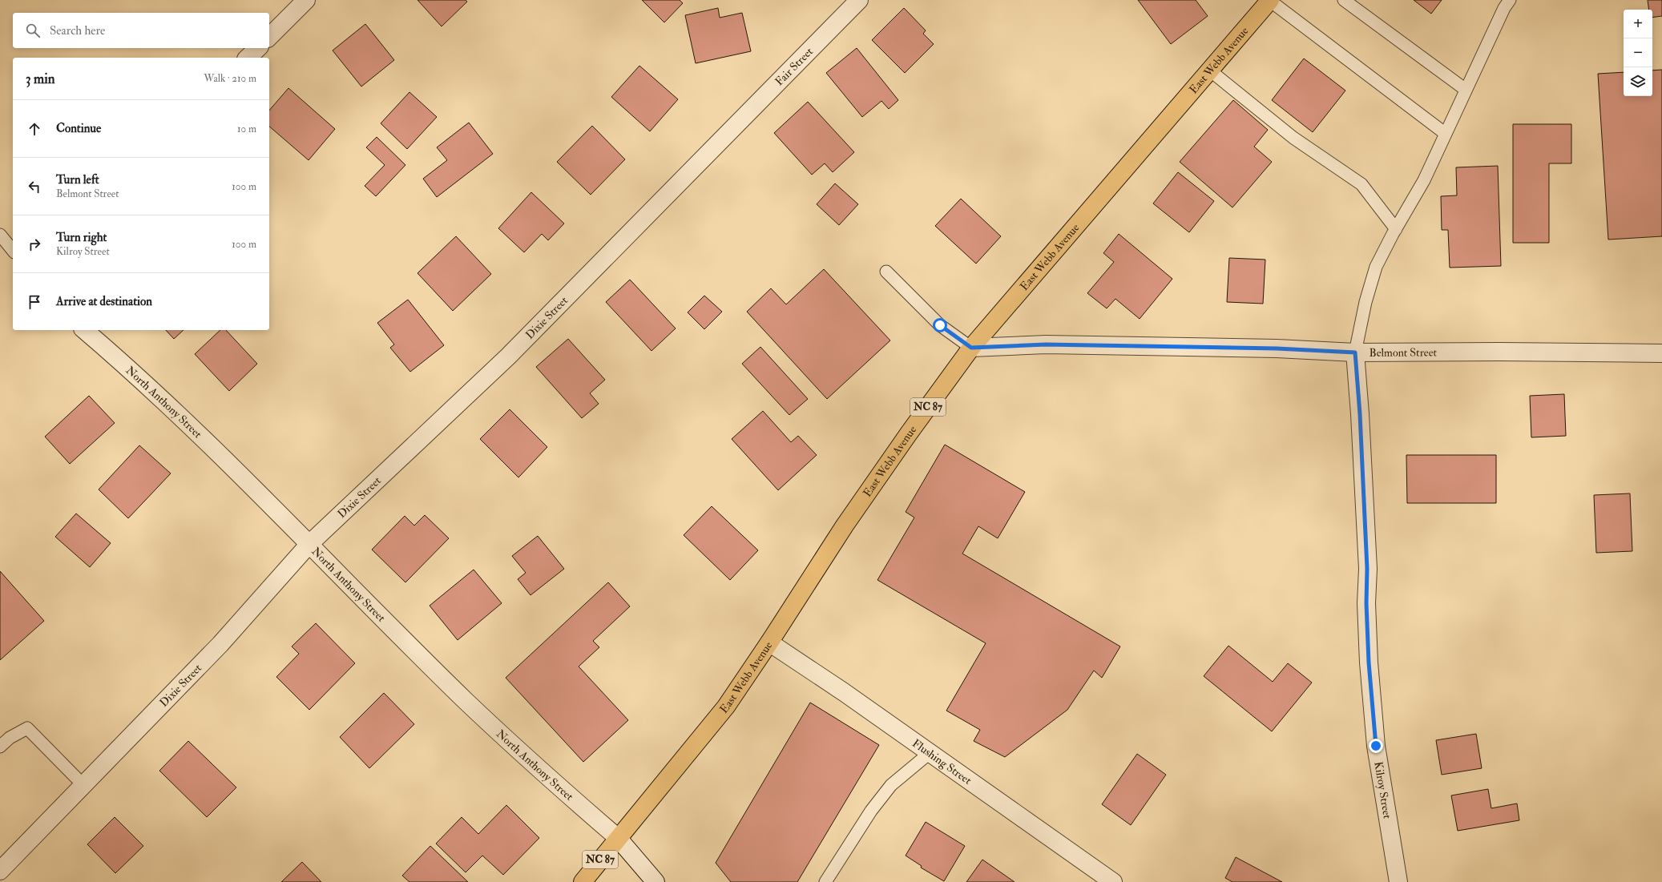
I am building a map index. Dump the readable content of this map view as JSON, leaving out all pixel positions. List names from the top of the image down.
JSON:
{
  "streets": {
    "highway": ["East Webb Avenue", "NC 87"],
    "street": [
      "Fair Street",
      "Dixie Street",
      "Belmont Street",
      "North Anthony Street",
      "Flushing Street",
      "Kilroy Street"
    ]
  },
  "crossings": [
    ["East Webb Avenue", "Belmont Street"],
    ["East Webb Avenue", "North Anthony Street"],
    ["East Webb Avenue", "Flushing Street"],
    ["Fair Street", "Dixie Street"],
    ["Dixie Street", "North Anthony Street"],
    ["Belmont Street", "Kilroy Street"]
  ],
  "page": {
    "map_buttons": ["+", "−"],
    "search": "Search here",
    "heading": ["3 min", "Walk · 210 m"],
    "list": [
      ["Continue", "10 m"],
      ["Turn left", "Belmont Street", "100 m"],
      ["Turn right", "Kilroy Street", "100 m"],
      "Arrive at destination"
    ]
  }
}
